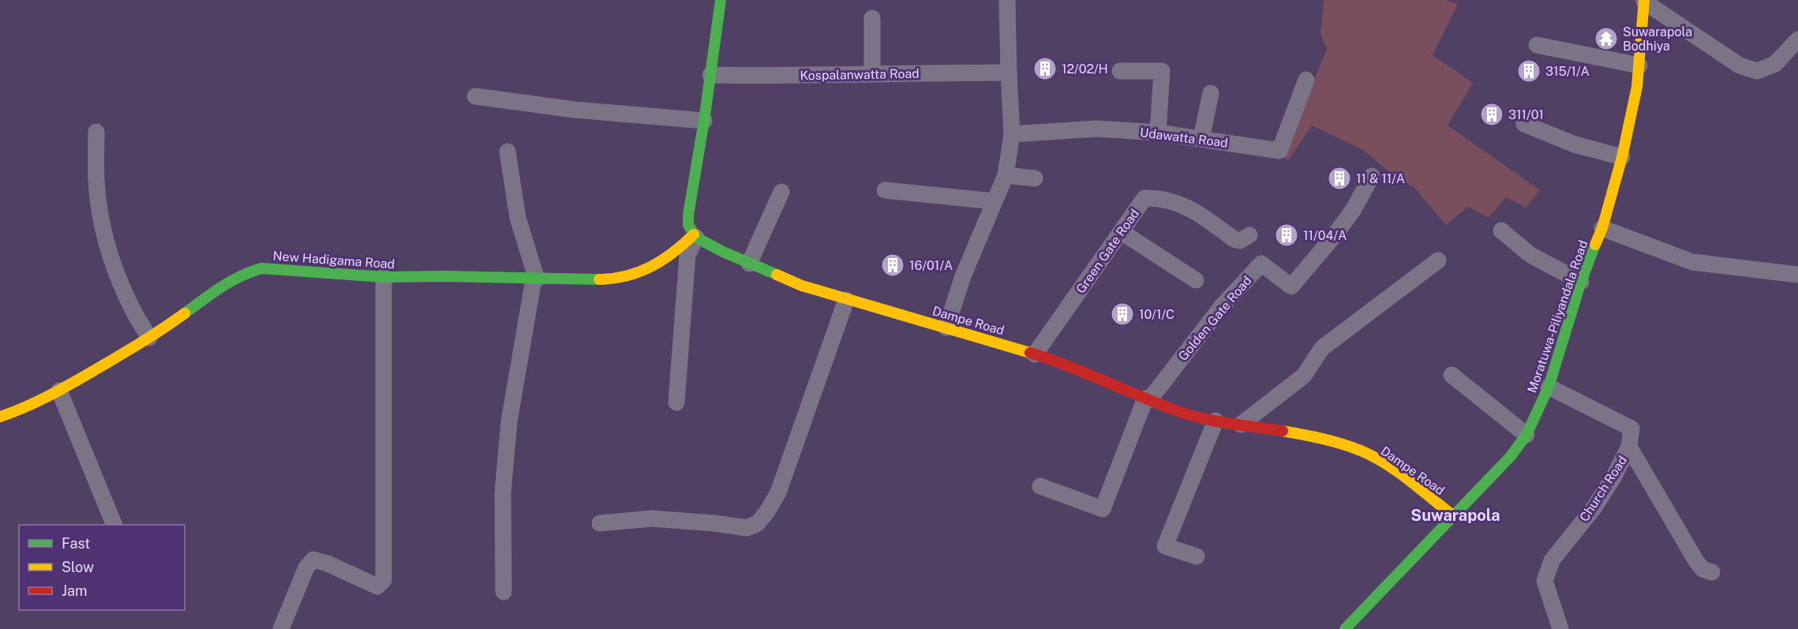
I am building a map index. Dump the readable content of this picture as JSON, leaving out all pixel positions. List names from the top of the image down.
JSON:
{
  "streets": {
    "street": [
      "Kospalanwatta Road",
      "Udawatta Road",
      "Green Gate Road",
      "New Hadigama Road",
      "Moratuwa-Piliyandala Road",
      "Golden Gate Road",
      "Dampe Road",
      "Church Road"
    ]
  },
  "crossings": [
    ["Green Gate Road", "Dampe Road"],
    ["New Hadigama Road", "Dampe Road"],
    ["Moratuwa-Piliyandala Road", "Dampe Road"],
    ["Moratuwa-Piliyandala Road", "Church Road"],
    ["Golden Gate Road", "Dampe Road"]
  ],
  "districts": ["Suwarapola"],
  "places": {
    "temple": ["Suwarapola Bodhiya"],
    "building": [
      "12/02/H",
      "315/1/A",
      "311/01",
      "11 & 11/A",
      "11/04/A",
      "16/01/A",
      "10/1/C"
    ]
  },
  "legend": ["Fast", "Slow", "Jam"]
}
